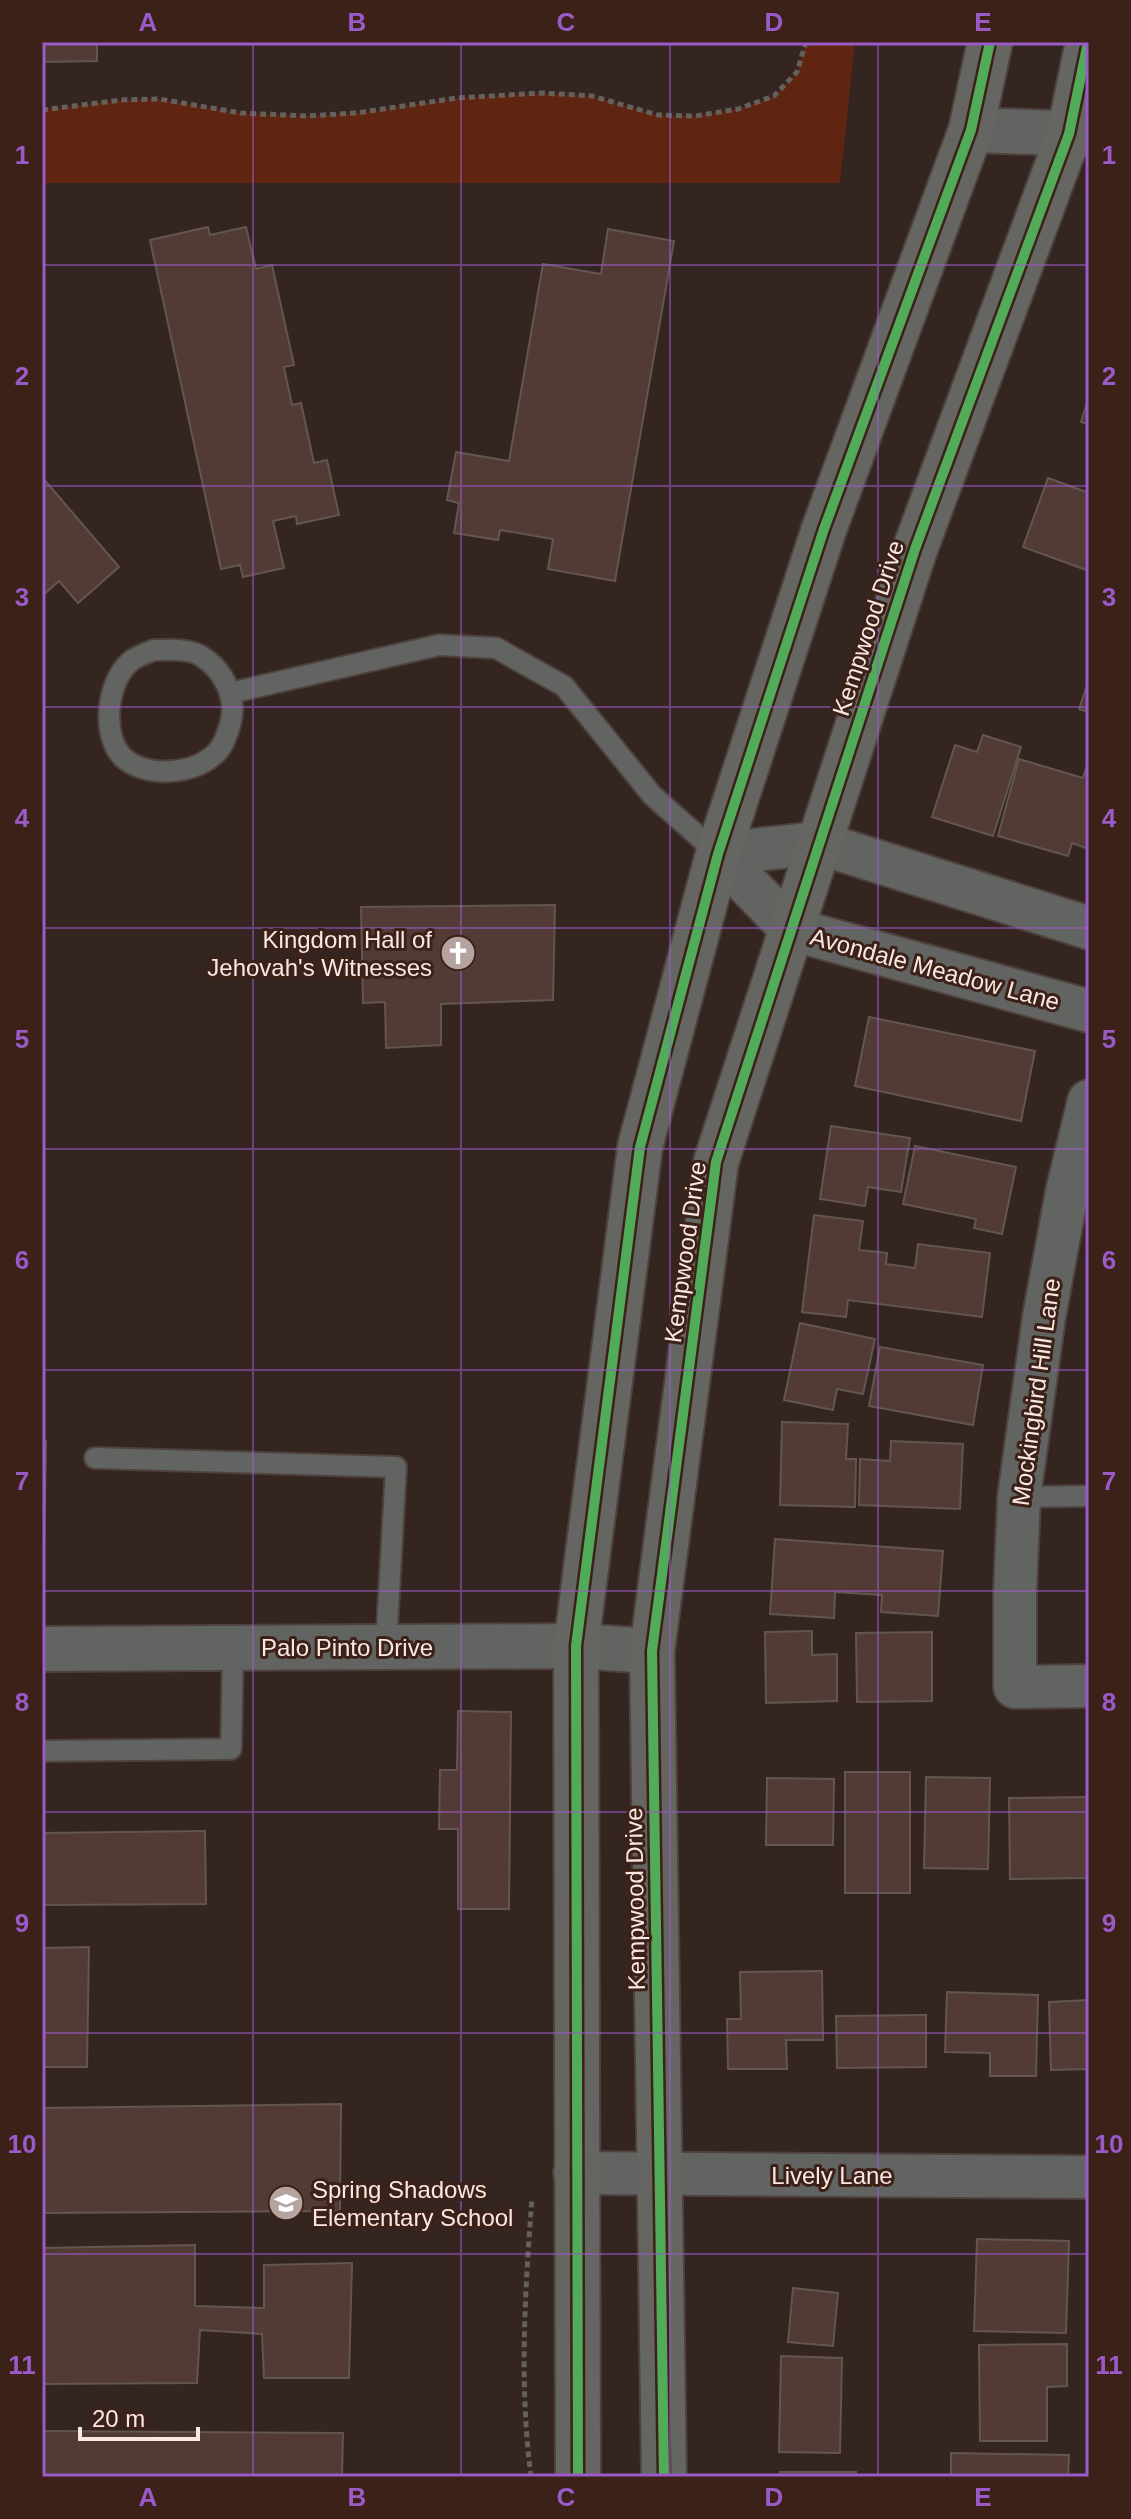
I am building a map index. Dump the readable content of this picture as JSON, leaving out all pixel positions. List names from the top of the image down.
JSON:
{
  "streets": {
    "main road": ["Kempwood Drive"],
    "street": [
      "Avondale Meadow Lane",
      "Mockingbird Hill Lane",
      "Palo Pinto Drive",
      "Lively Lane"
    ]
  },
  "crossings": [
    ["Kempwood Drive", "Avondale Meadow Lane"],
    ["Kempwood Drive", "Palo Pinto Drive"],
    ["Kempwood Drive", "Lively Lane"]
  ],
  "places": {
    "church": ["Kingdom Hall of Jehovah's Witnesses"],
    "school or university": ["Spring Shadows Elementary School"]
  },
  "scale_bar": "20 m",
  "grid": {
    "columns": [
      "A",
      "B",
      "C",
      "D",
      "E"
    ],
    "rows": [
      "1",
      "2",
      "3",
      "4",
      "5",
      "6",
      "7",
      "8",
      "9",
      "10",
      "11"
    ]
  }
}
